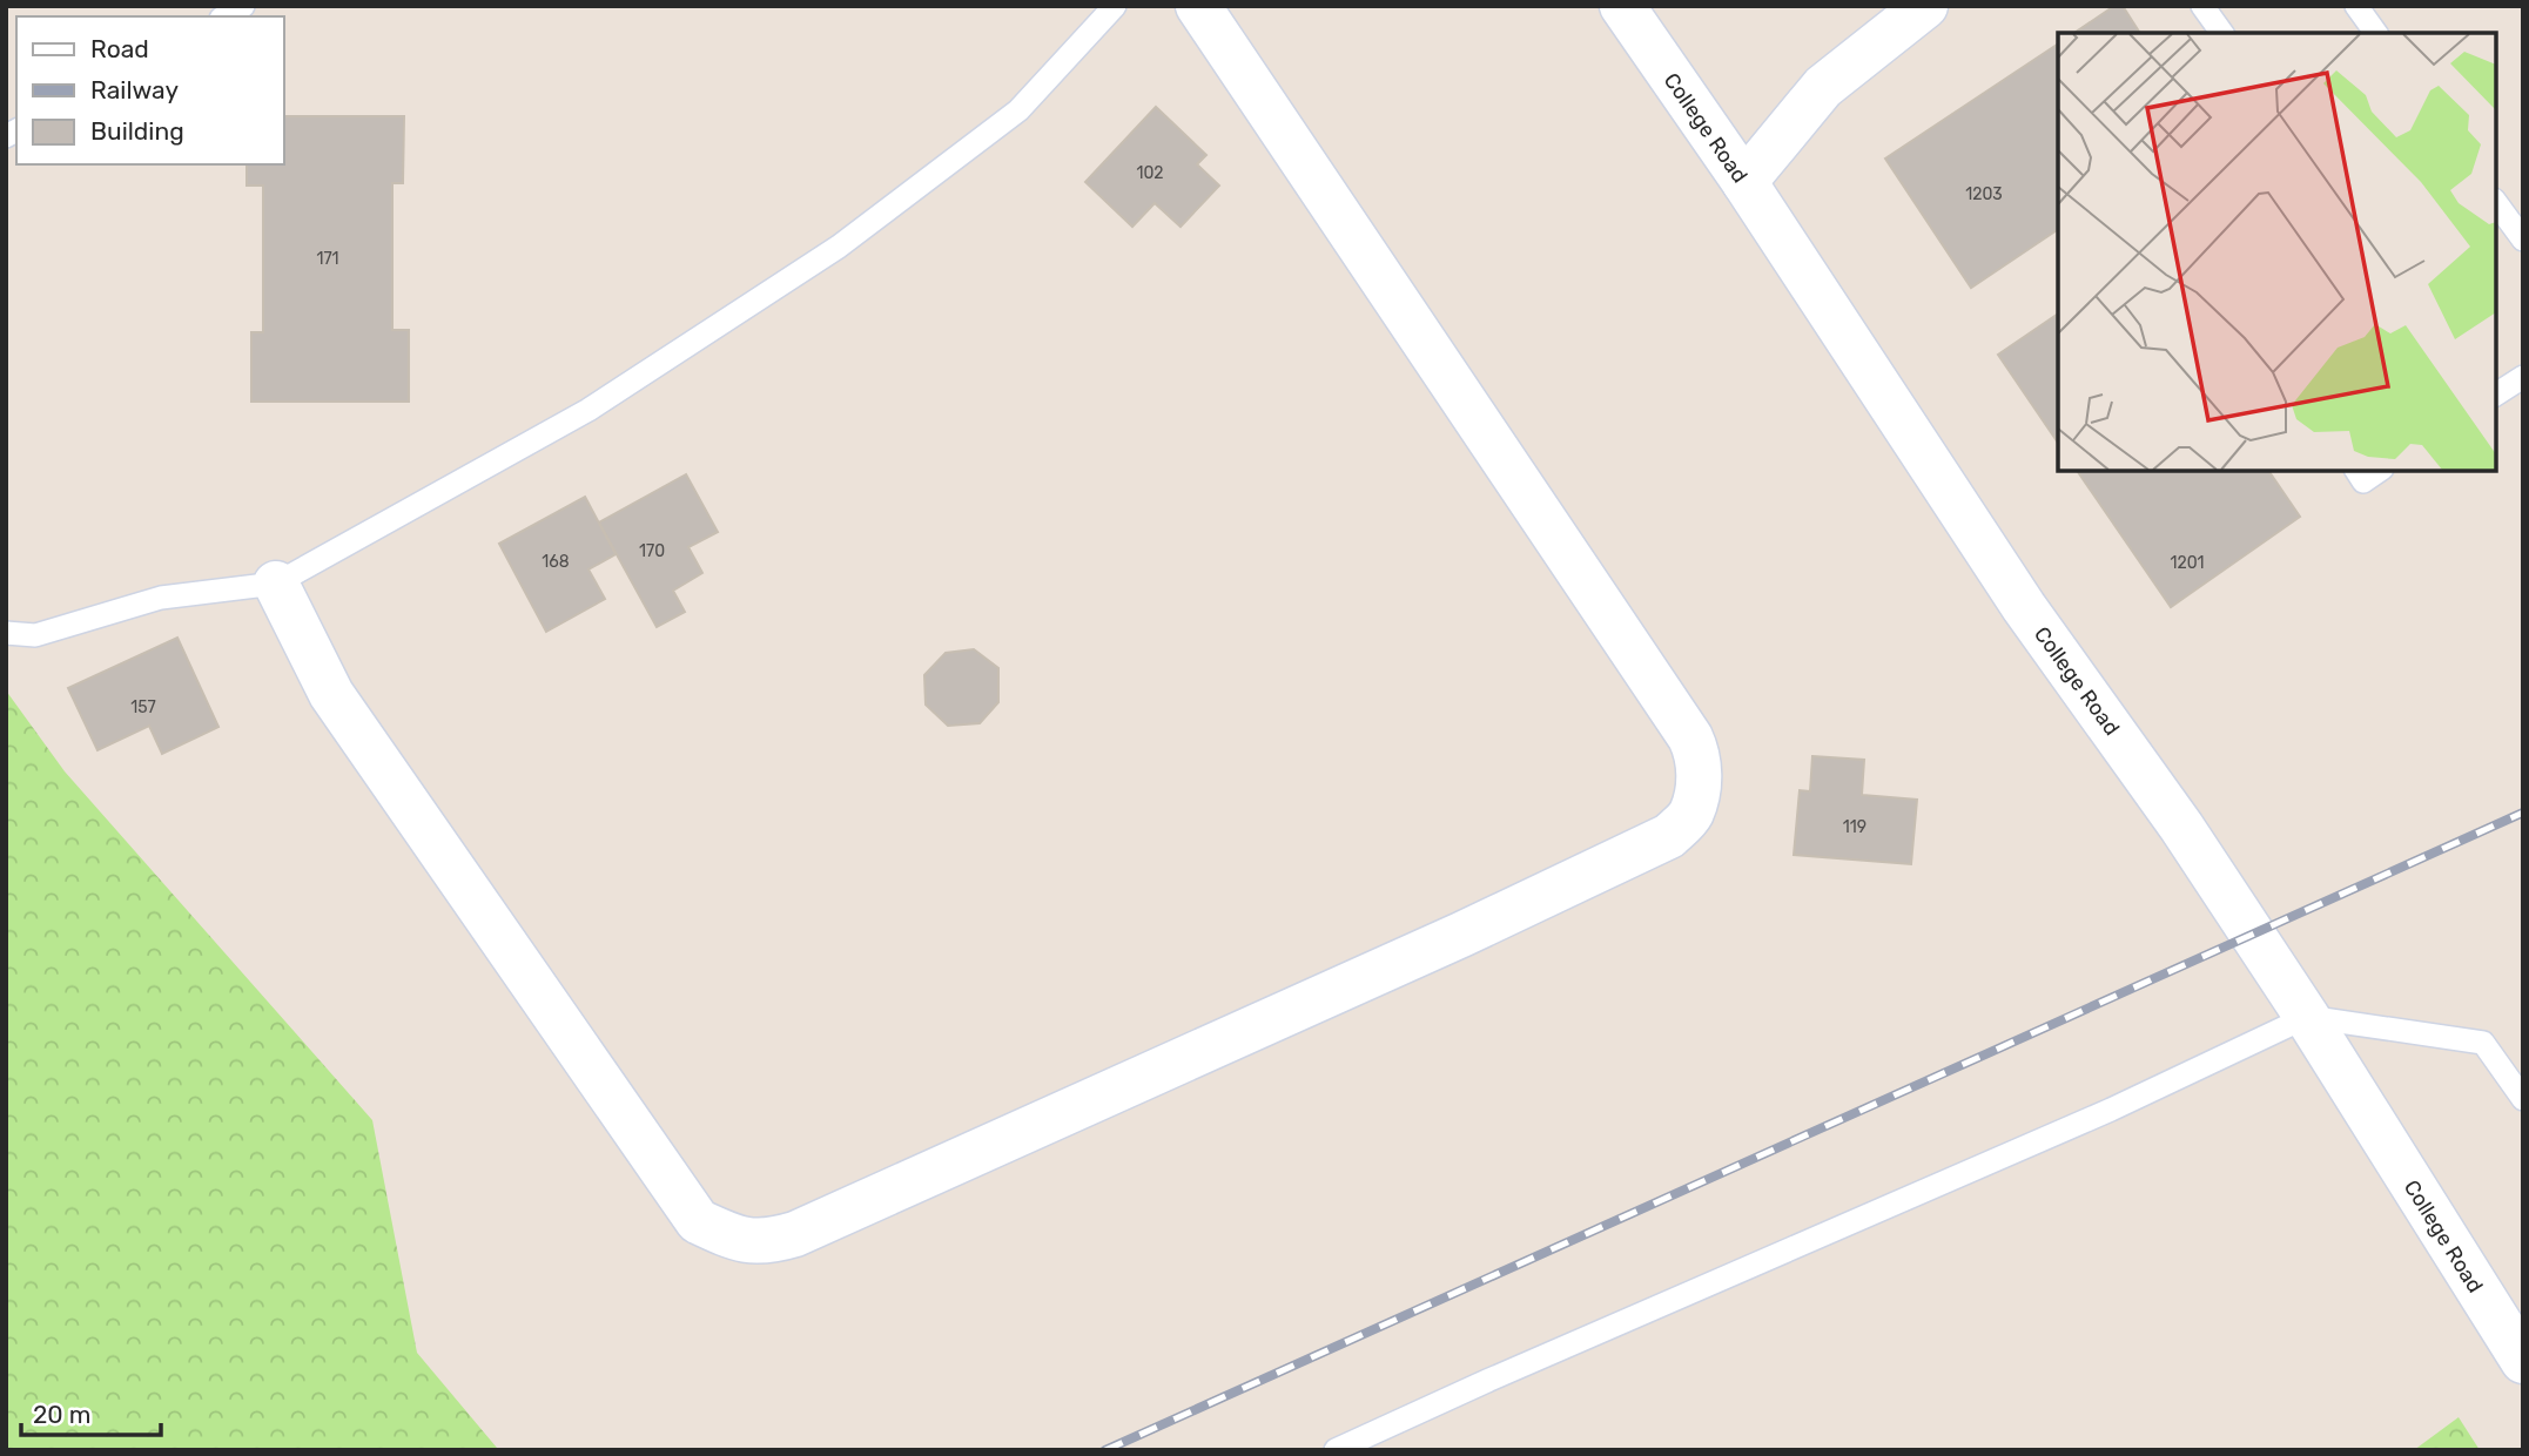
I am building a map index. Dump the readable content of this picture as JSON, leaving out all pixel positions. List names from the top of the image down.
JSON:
{
  "streets": {
    "street": ["College Road"]
  },
  "house_numbers": [
    "102",
    "1203",
    "171",
    "170",
    "168",
    "1201",
    "157",
    "119"
  ],
  "legend": ["Road", "Railway", "Building"],
  "scale_bar": "20 m"
}
